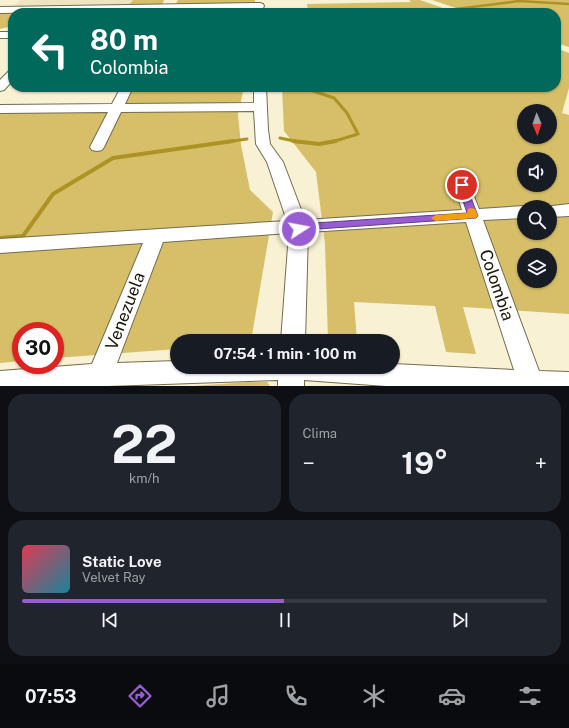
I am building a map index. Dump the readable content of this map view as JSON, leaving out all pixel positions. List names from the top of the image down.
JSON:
{
  "streets": {
    "street": ["Colombia", "Venezuela"]
  },
  "north": "bottom",
  "page": {
    "turn": ["80 m", "Colombia"],
    "limit": "30",
    "trip": "07:54 · 1 min · 100 m",
    "tile": [
      ["22", "km/h"],
      "Clima"
    ],
    "heat": ["−", "19°", "+"],
    "song": ["Static Love", "Velvet Ray"],
    "tabs": "07:53"
  }
}
